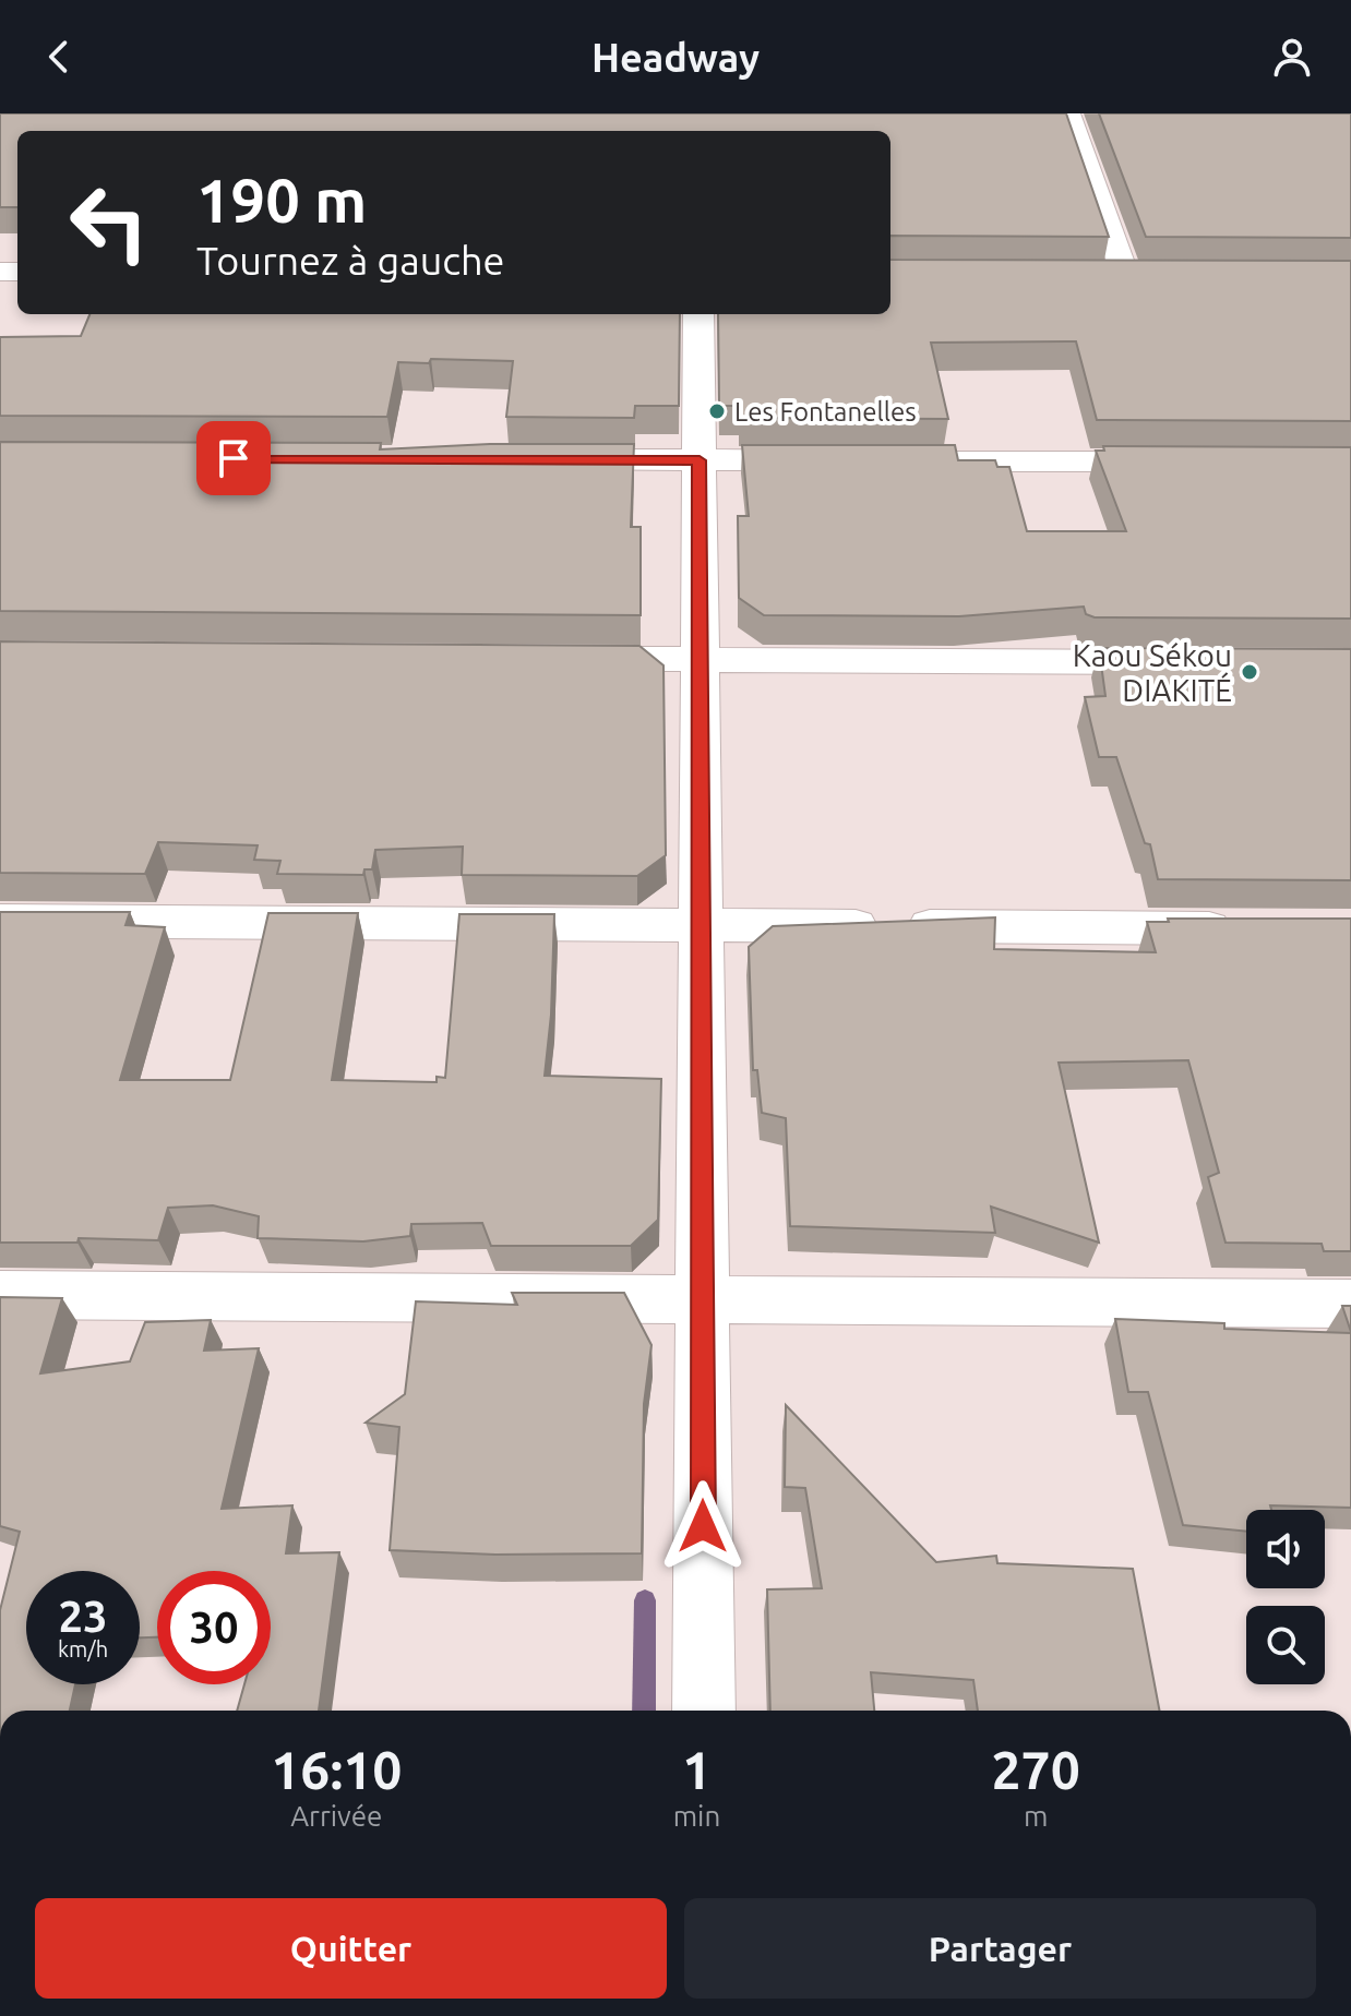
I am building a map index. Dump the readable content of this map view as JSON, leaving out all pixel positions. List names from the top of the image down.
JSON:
{
  "places": ["Les Fontanelles", "Kaou Sékou DIAKITÉ"],
  "page": {
    "header": "Headway",
    "turn": ["190 m", "Tournez à gauche"],
    "speed": "23 km/h",
    "limit": "30",
    "eta": [
      "16:10",
      "Arrivée",
      "1",
      "min",
      "270",
      "m"
    ],
    "buttons": ["Quitter", "Partager"]
  }
}
